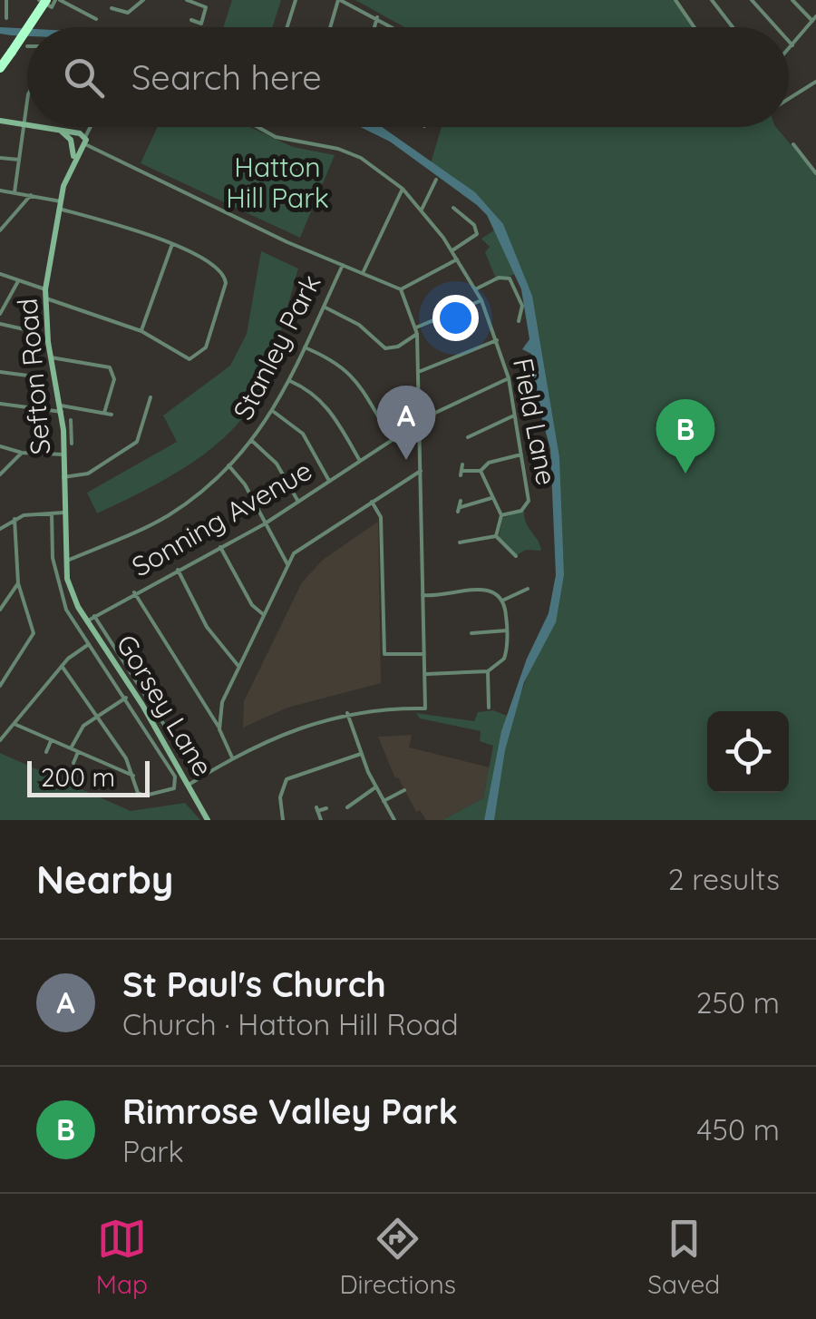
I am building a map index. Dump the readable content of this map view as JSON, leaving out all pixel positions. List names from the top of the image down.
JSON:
{
  "streets": {
    "main road": ["Sefton Road", "Gorsey Lane"],
    "street": ["Stanley Park", "Field Lane", "Sonning Avenue"]
  },
  "crossings": [
    ["Stanley Park", "Gorsey Lane"],
    ["Sefton Road", "Gorsey Lane"],
    ["Field Lane", "Sonning Avenue"],
    ["Sonning Avenue", "Gorsey Lane"]
  ],
  "parks": ["Hatton Hill Park"],
  "scale_bar": "200 m",
  "page": {
    "search": "Search here",
    "pins": ["A", "B"],
    "scale": "200 m",
    "heading": ["Nearby", "2 results"],
    "list": [
      {
        "mark": "A",
        "name": "St Paul's Church",
        "note": "Church · Hatton Hill Road",
        "value": "250 m"
      },
      {
        "mark": "B",
        "name": "Rimrose Valley Park",
        "note": "Park",
        "value": "450 m"
      }
    ],
    "nav": ["Map", "Directions", "Saved"]
  }
}
